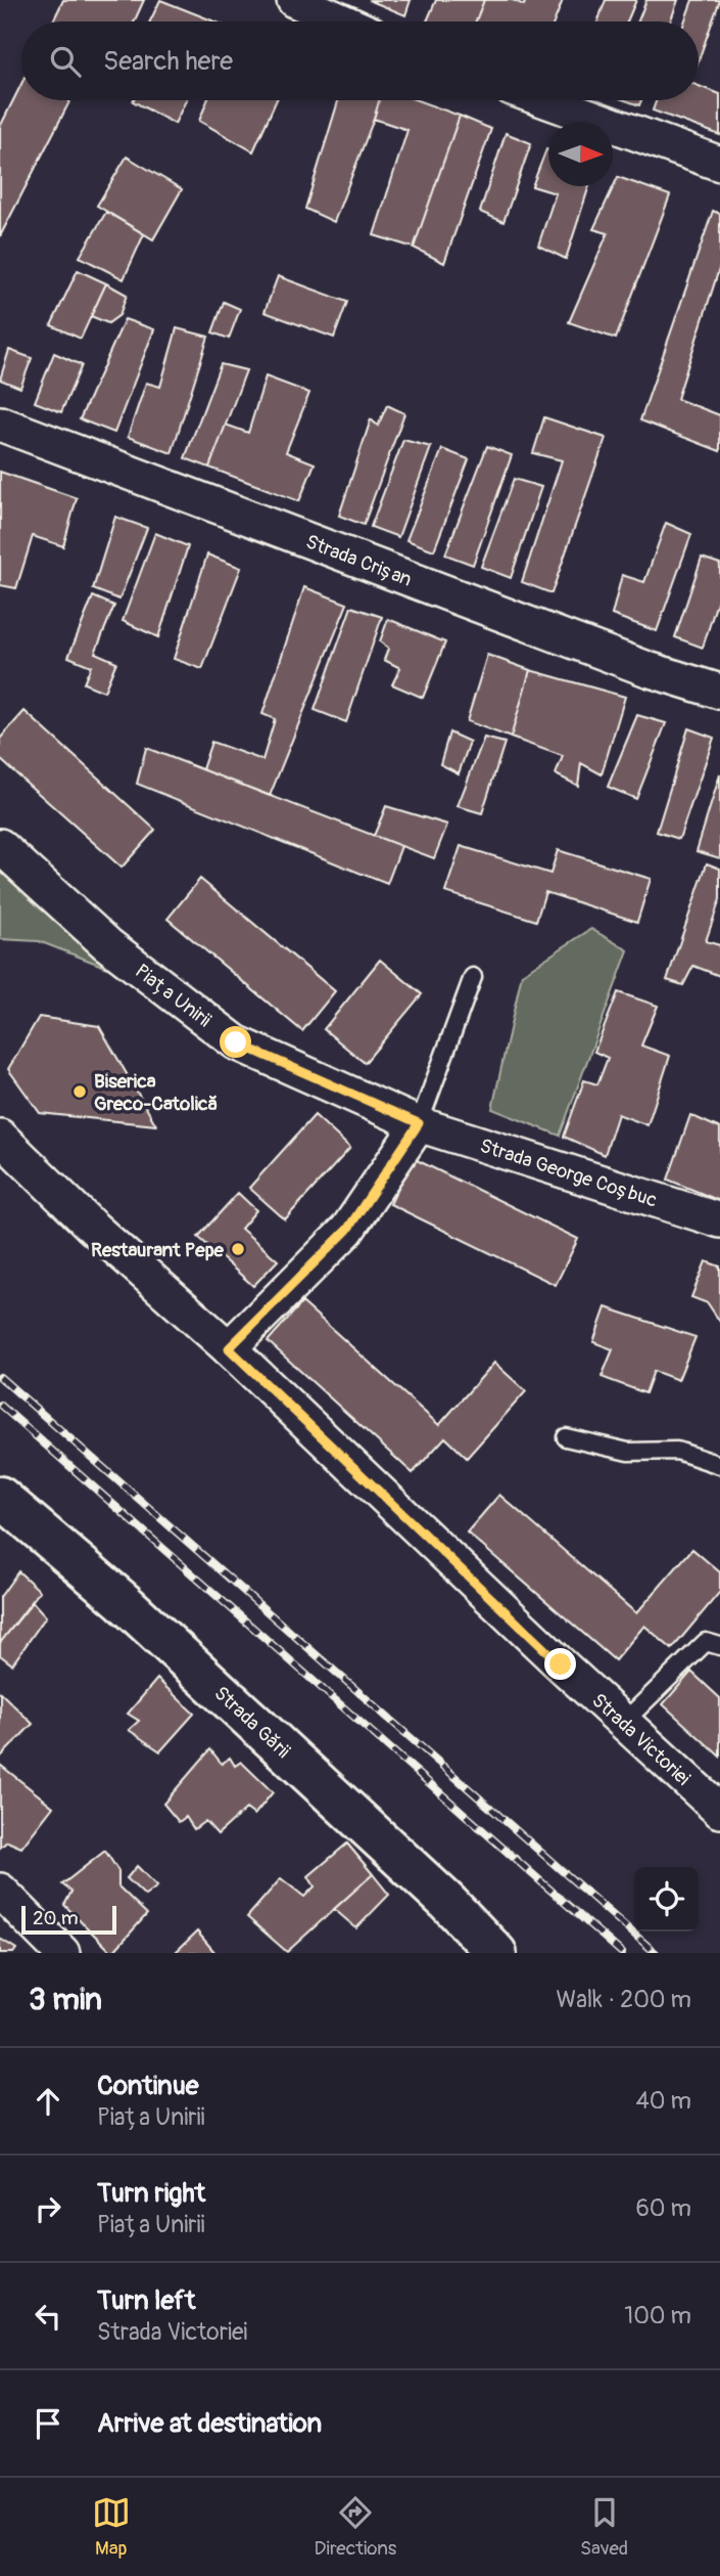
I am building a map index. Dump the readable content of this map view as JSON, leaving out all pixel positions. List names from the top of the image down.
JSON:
{
  "streets": {
    "street": [
      "Strada Crișan",
      "Piața Unirii",
      "Strada George Coșbuc",
      "Strada Gării",
      "Strada Victoriei"
    ]
  },
  "crossings": [
    ["Piața Unirii", "Strada George Coșbuc"]
  ],
  "places": ["Biserica Greco-Catolică", "Restaurant Pepe"],
  "scale_bar": "20 m",
  "north": "right",
  "page": {
    "search": "Search here",
    "scale": "20 m",
    "heading": ["3 min", "Walk · 200 m"],
    "list": [
      ["Continue", "Piața Unirii", "40 m"],
      ["Turn right", "Piața Unirii", "60 m"],
      ["Turn left", "Strada Victoriei", "100 m"],
      "Arrive at destination"
    ],
    "nav": ["Map", "Directions", "Saved"]
  }
}
